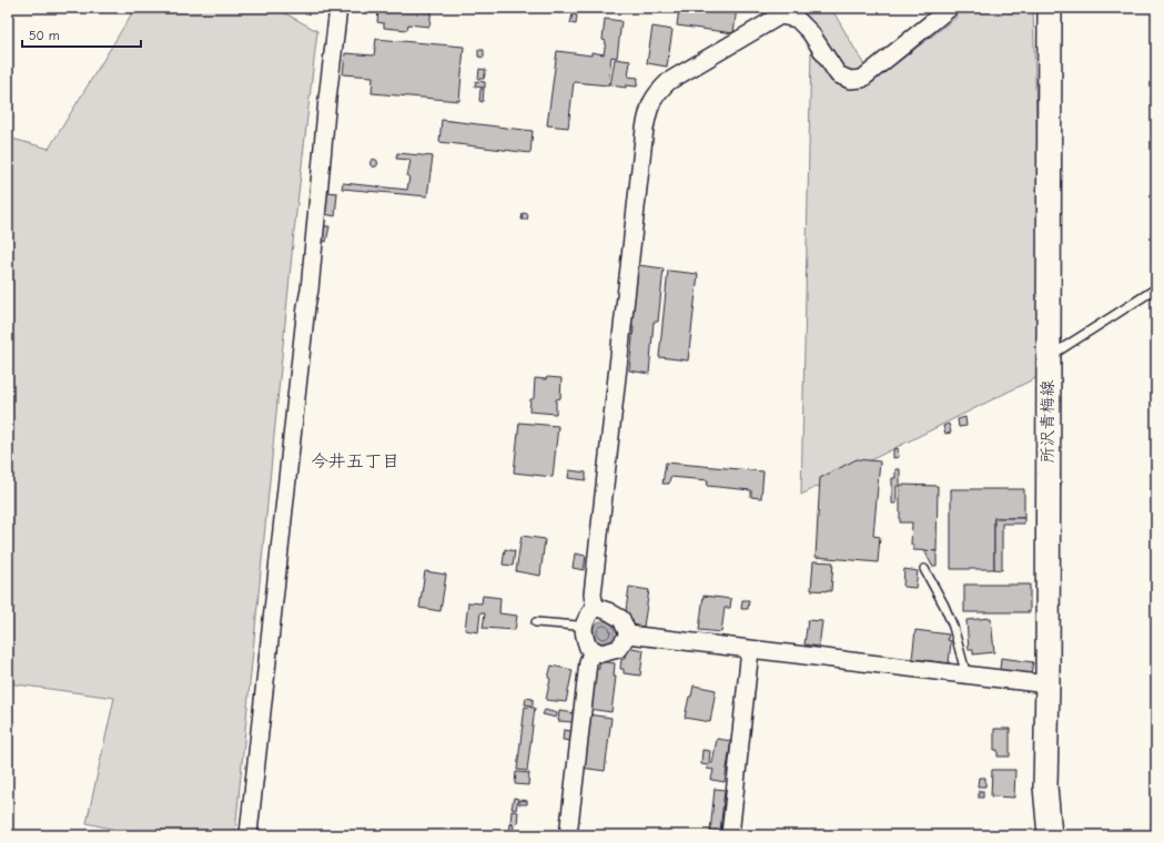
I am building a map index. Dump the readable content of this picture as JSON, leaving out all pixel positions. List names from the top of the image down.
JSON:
{
  "streets": {
    "main road": ["所沢青梅線"]
  },
  "districts": ["今井五丁目"],
  "scale_bar": "50 m"
}
